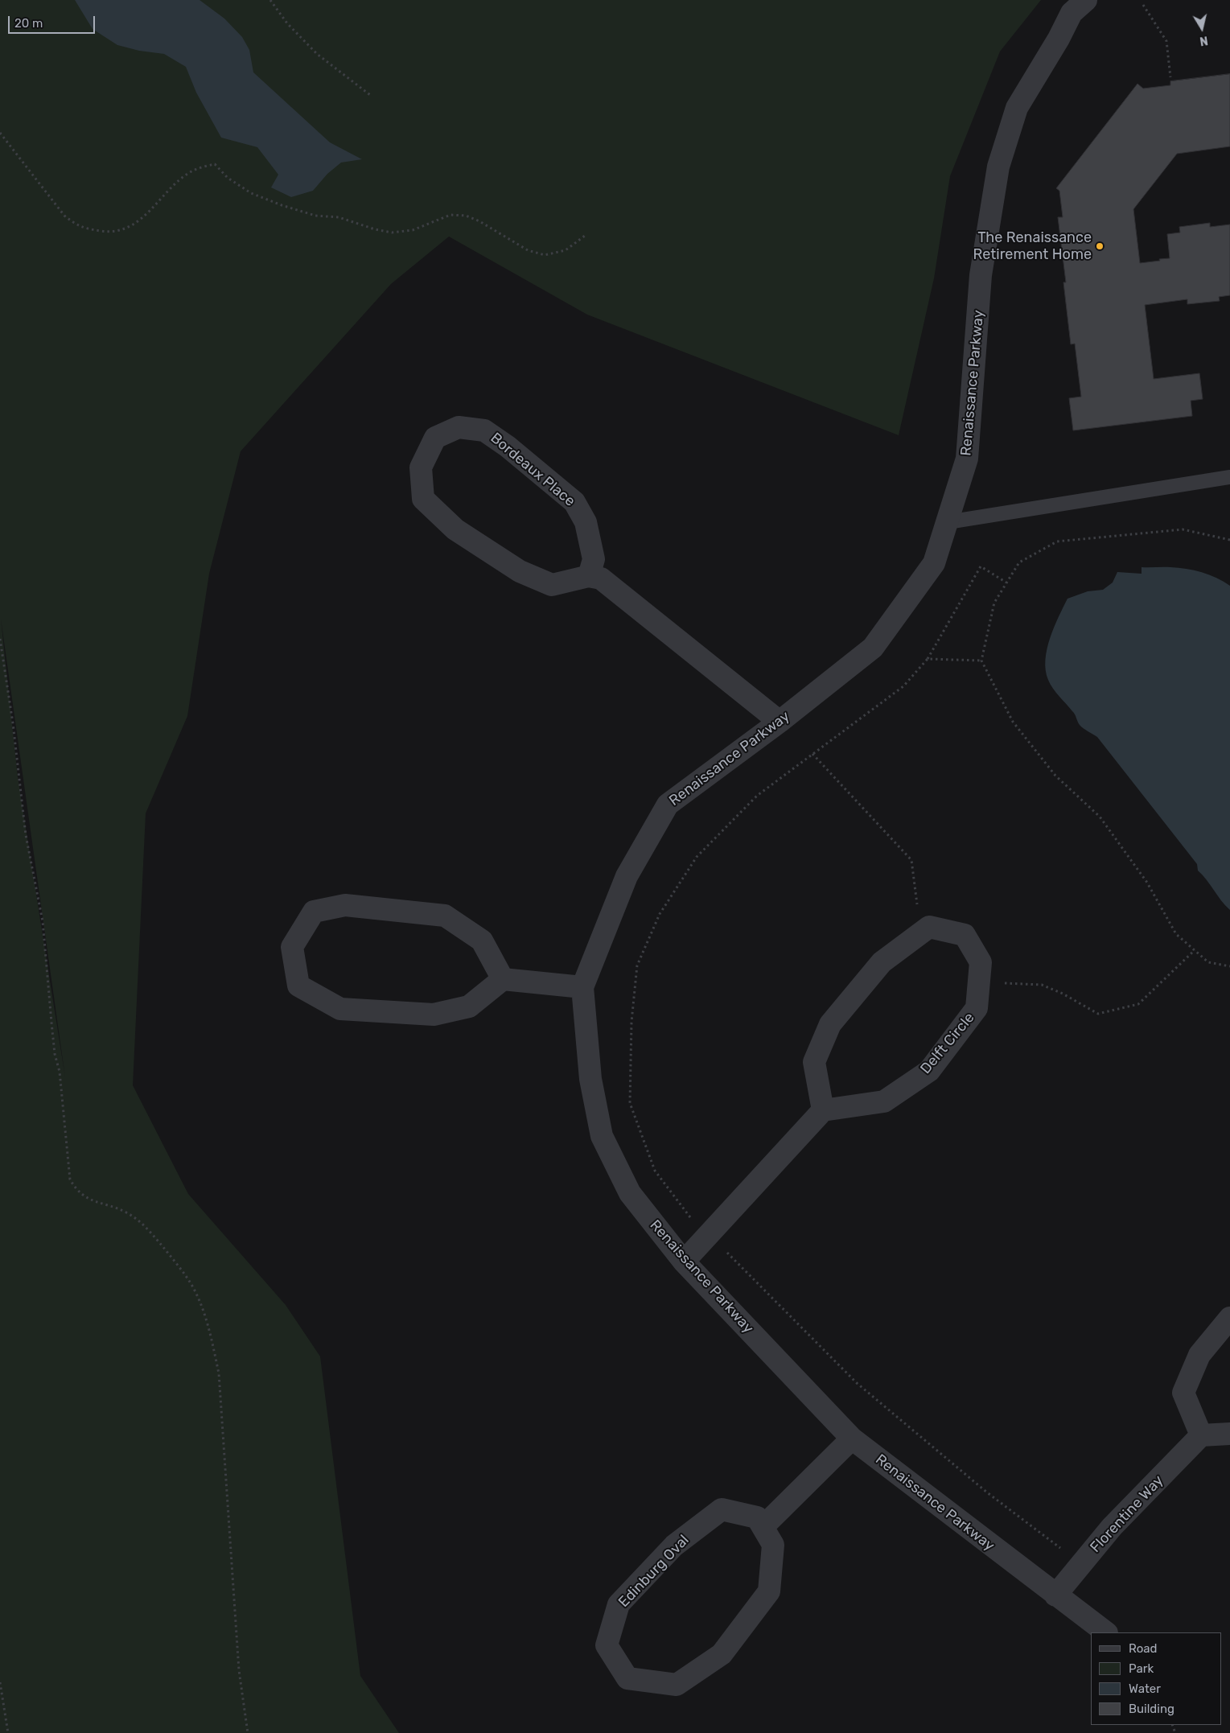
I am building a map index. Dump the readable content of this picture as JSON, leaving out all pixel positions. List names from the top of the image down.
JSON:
{
  "streets": {
    "street": [
      "Renaissance Parkway",
      "Bordeaux Place",
      "Delft Circle",
      "Florentine Way",
      "Edinburg Oval"
    ]
  },
  "crossings": [
    ["Renaissance Parkway", "Florentine Way"]
  ],
  "places": ["The Renaissance Retirement Home"],
  "legend": [
    "Road",
    "Park",
    "Water",
    "Building"
  ],
  "scale_bar": "20 m",
  "north": "bottom"
}
